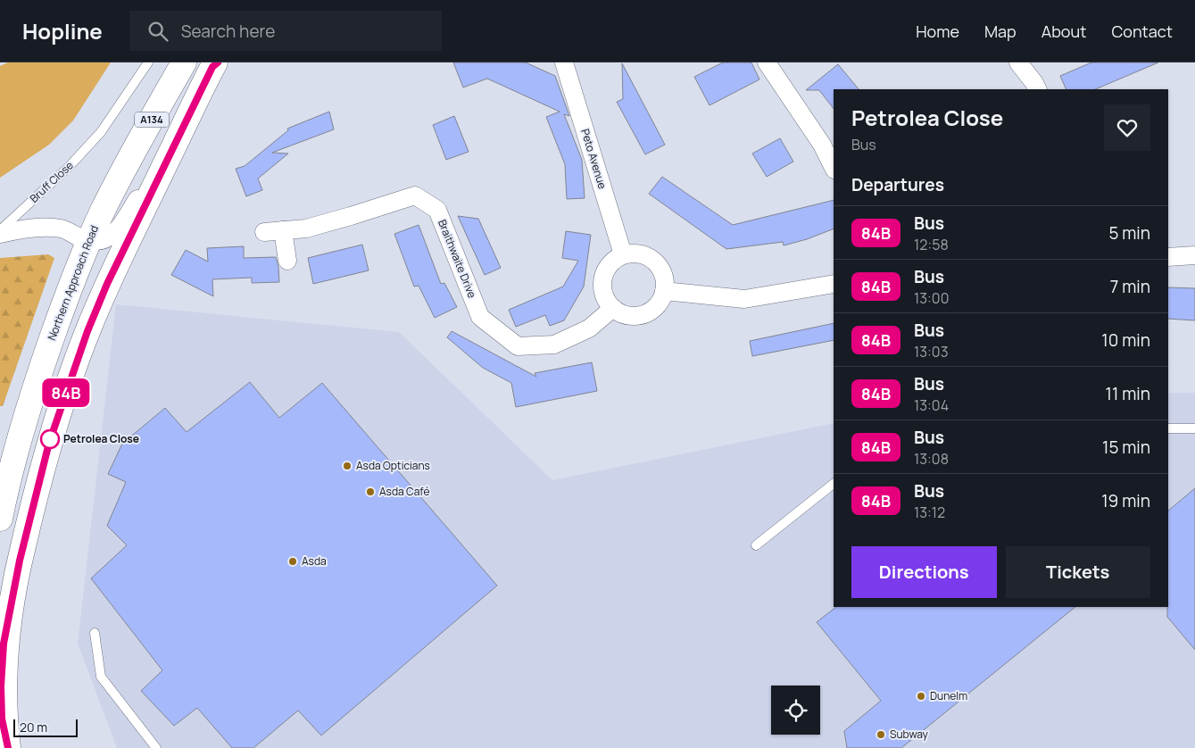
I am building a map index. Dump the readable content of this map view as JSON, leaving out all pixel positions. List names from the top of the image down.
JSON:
{
  "streets": {
    "main road": ["A134", "Northern Approach Road"],
    "street": ["Peto Avenue", "Braithwaite Drive"],
    "lane": ["Bruff Close"]
  },
  "crossings": [
    ["Peto Avenue", "Braithwaite Drive"]
  ],
  "places": [
    "Petrolea Close",
    "Asda Opticians",
    "Asda Café",
    "Asda",
    "Dunelm",
    "Subway"
  ],
  "lines": ["bus line 84B"],
  "scale_bar": "20 m",
  "page": {
    "header": "Hopline",
    "search": "Search here",
    "nav": [
      "Home",
      "Map",
      "About",
      "Contact"
    ],
    "on_map": "84B",
    "heading": [
      ["Petrolea Close", "Bus"],
      "Departures"
    ],
    "list": [
      {
        "mark": "84B",
        "name": "Bus",
        "note": "12:58",
        "value": "5 min"
      },
      {
        "mark": "84B",
        "name": "Bus",
        "note": "13:00",
        "value": "7 min"
      },
      {
        "mark": "84B",
        "name": "Bus",
        "note": "13:03",
        "value": "10 min"
      },
      {
        "mark": "84B",
        "name": "Bus",
        "note": "13:04",
        "value": "11 min"
      },
      {
        "mark": "84B",
        "name": "Bus",
        "note": "13:08",
        "value": "15 min"
      },
      {
        "mark": "84B",
        "name": "Bus",
        "note": "13:12",
        "value": "19 min"
      }
    ],
    "buttons": ["Directions", "Tickets"],
    "scale": "20 m"
  }
}
